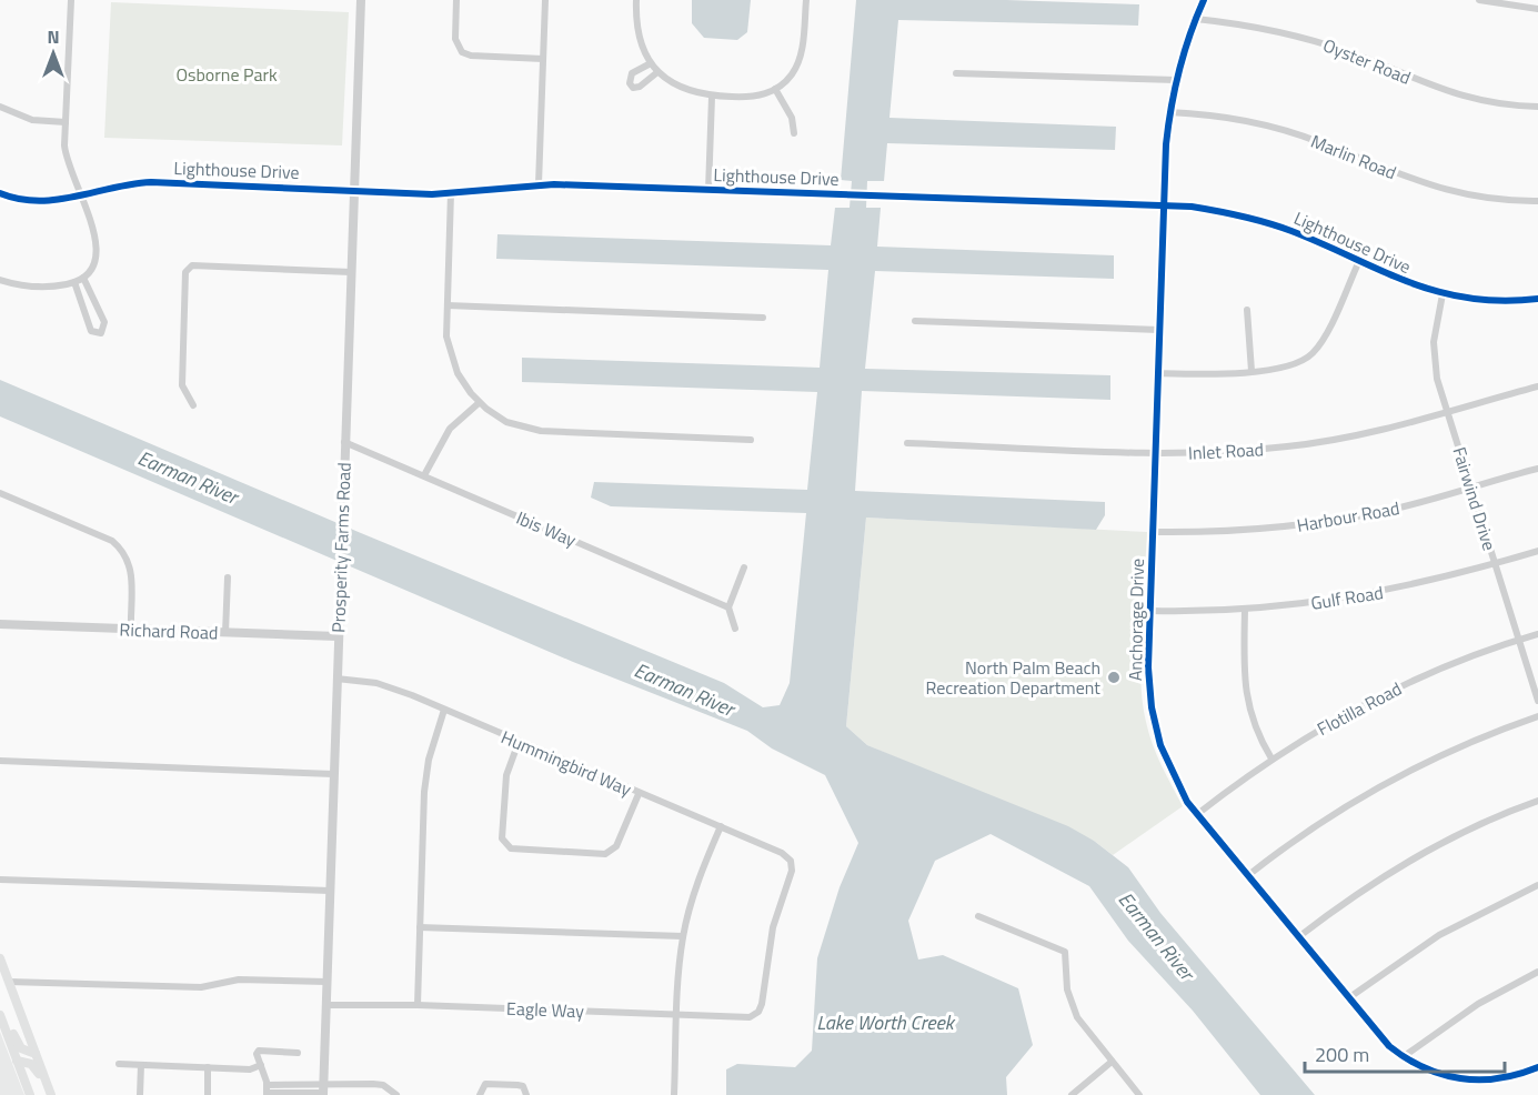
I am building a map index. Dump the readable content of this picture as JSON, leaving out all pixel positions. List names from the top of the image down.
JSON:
{
  "streets": {
    "street": [
      "Oyster Road",
      "Marlin Road",
      "Lighthouse Drive",
      "Inlet Road",
      "Fairwind Drive",
      "Harbour Road",
      "Ibis Way",
      "Prosperity Farms Road",
      "Gulf Road",
      "Anchorage Drive",
      "Richard Road",
      "Flotilla Road",
      "Hummingbird Way",
      "Eagle Way"
    ]
  },
  "crossings": [
    ["Oyster Road", "Anchorage Drive"],
    ["Marlin Road", "Anchorage Drive"],
    ["Lighthouse Drive", "Fairwind Drive"],
    ["Lighthouse Drive", "Prosperity Farms Road"],
    ["Lighthouse Drive", "Anchorage Drive"],
    ["Inlet Road", "Fairwind Drive"],
    ["Inlet Road", "Anchorage Drive"],
    ["Fairwind Drive", "Harbour Road"],
    ["Fairwind Drive", "Gulf Road"],
    ["Fairwind Drive", "Flotilla Road"],
    ["Harbour Road", "Anchorage Drive"],
    ["Ibis Way", "Prosperity Farms Road"],
    ["Prosperity Farms Road", "Richard Road"],
    ["Prosperity Farms Road", "Hummingbird Way"],
    ["Prosperity Farms Road", "Eagle Way"],
    ["Gulf Road", "Anchorage Drive"],
    ["Anchorage Drive", "Flotilla Road"],
    ["Hummingbird Way", "Eagle Way"]
  ],
  "water": ["Earman River", "Lake Worth Creek"],
  "parks": ["Osborne Park"],
  "places": ["North Palm Beach Recreation Department"],
  "scale_bar": "200 m",
  "north": "top"
}
